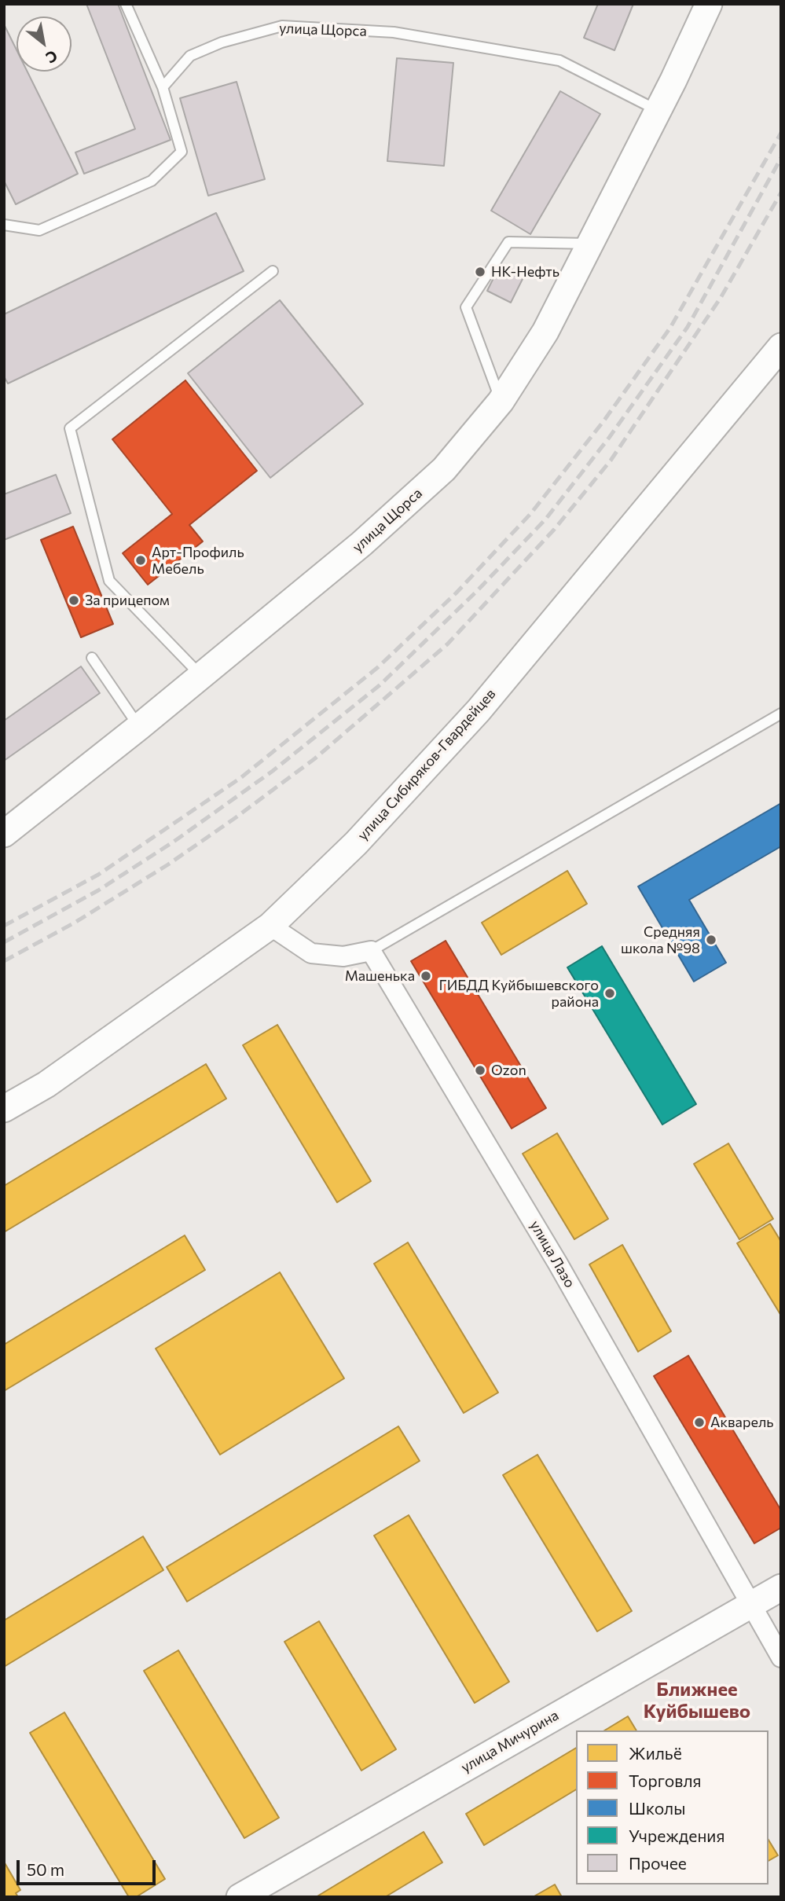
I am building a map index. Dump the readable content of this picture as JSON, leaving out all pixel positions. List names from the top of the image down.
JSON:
{
  "streets": {
    "street": [
      "улица Щорса",
      "улица Сибиряков-Гвардейцев",
      "улица Лазо",
      "улица Мичурина"
    ]
  },
  "crossings": [
    ["улица Лазо", "улица Мичурина"]
  ],
  "districts": ["Ближнее Куйбышево"],
  "places": [
    "НК-Нефть",
    "Арт-Профиль Мебель",
    "За прицепом",
    "Средняя школа №98",
    "Машенька",
    "ГИБДД Куйбышевского района",
    "Ozon",
    "Акварель"
  ],
  "legend": [
    "Жильё",
    "Торговля",
    "Школы",
    "Учреждения",
    "Прочее"
  ],
  "scale_bar": "50 m",
  "north": "bottom right"
}
